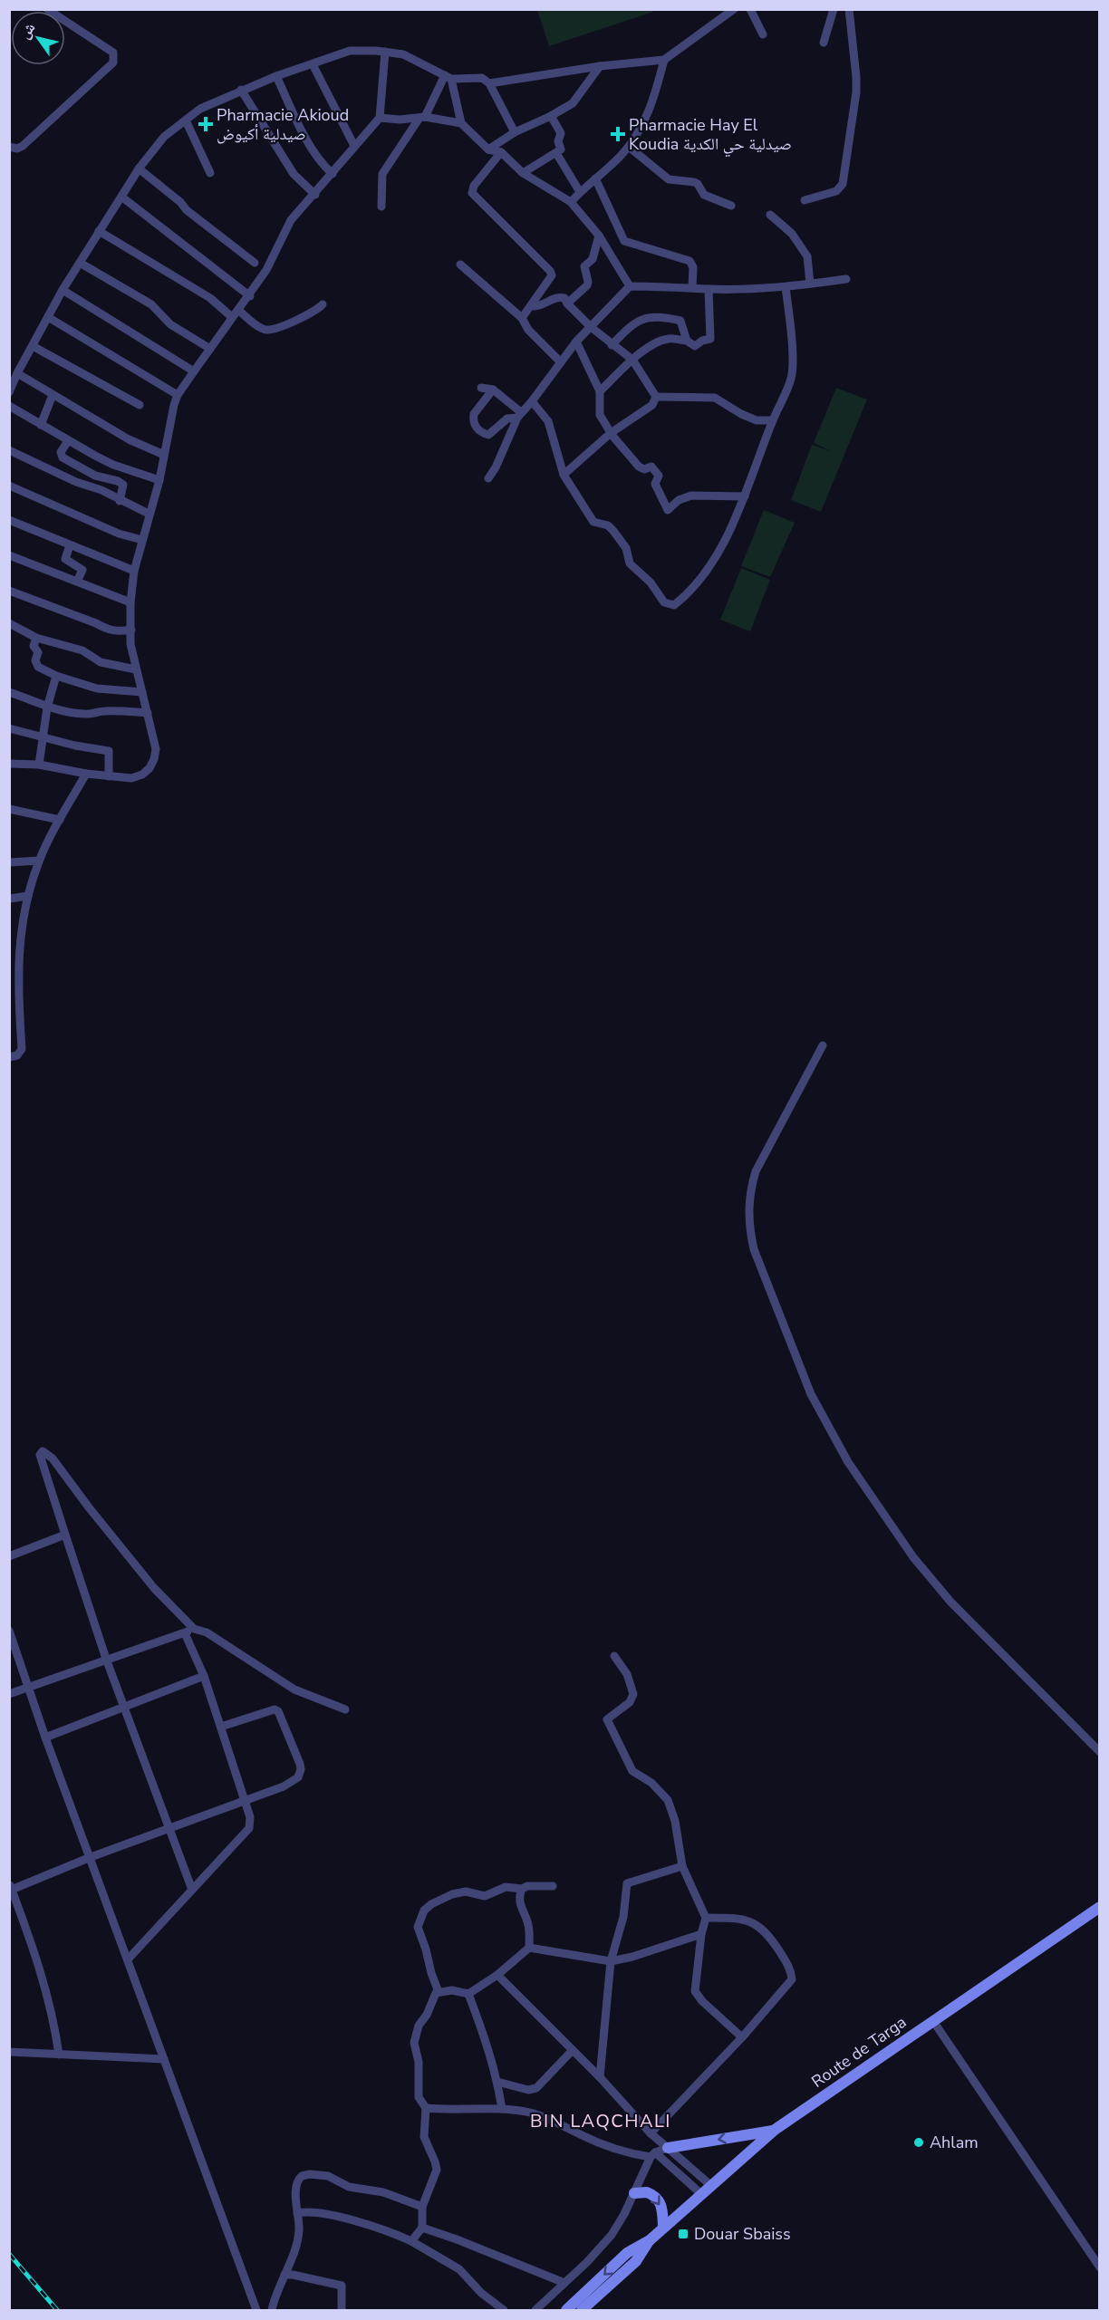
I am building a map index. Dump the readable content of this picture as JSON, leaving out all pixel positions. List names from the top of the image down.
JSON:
{
  "streets": {
    "main road": ["Route de Targa"]
  },
  "districts": ["BIN LAQCHALI"],
  "places": {
    "health": ["Pharmacie Akioud صيدلية أكيوض", "Pharmacie Hay El Koudia صيدلية حي الكدية"],
    "other": ["Ahlam"],
    "transit": ["Douar Sbaiss"]
  },
  "north": "top left"
}
